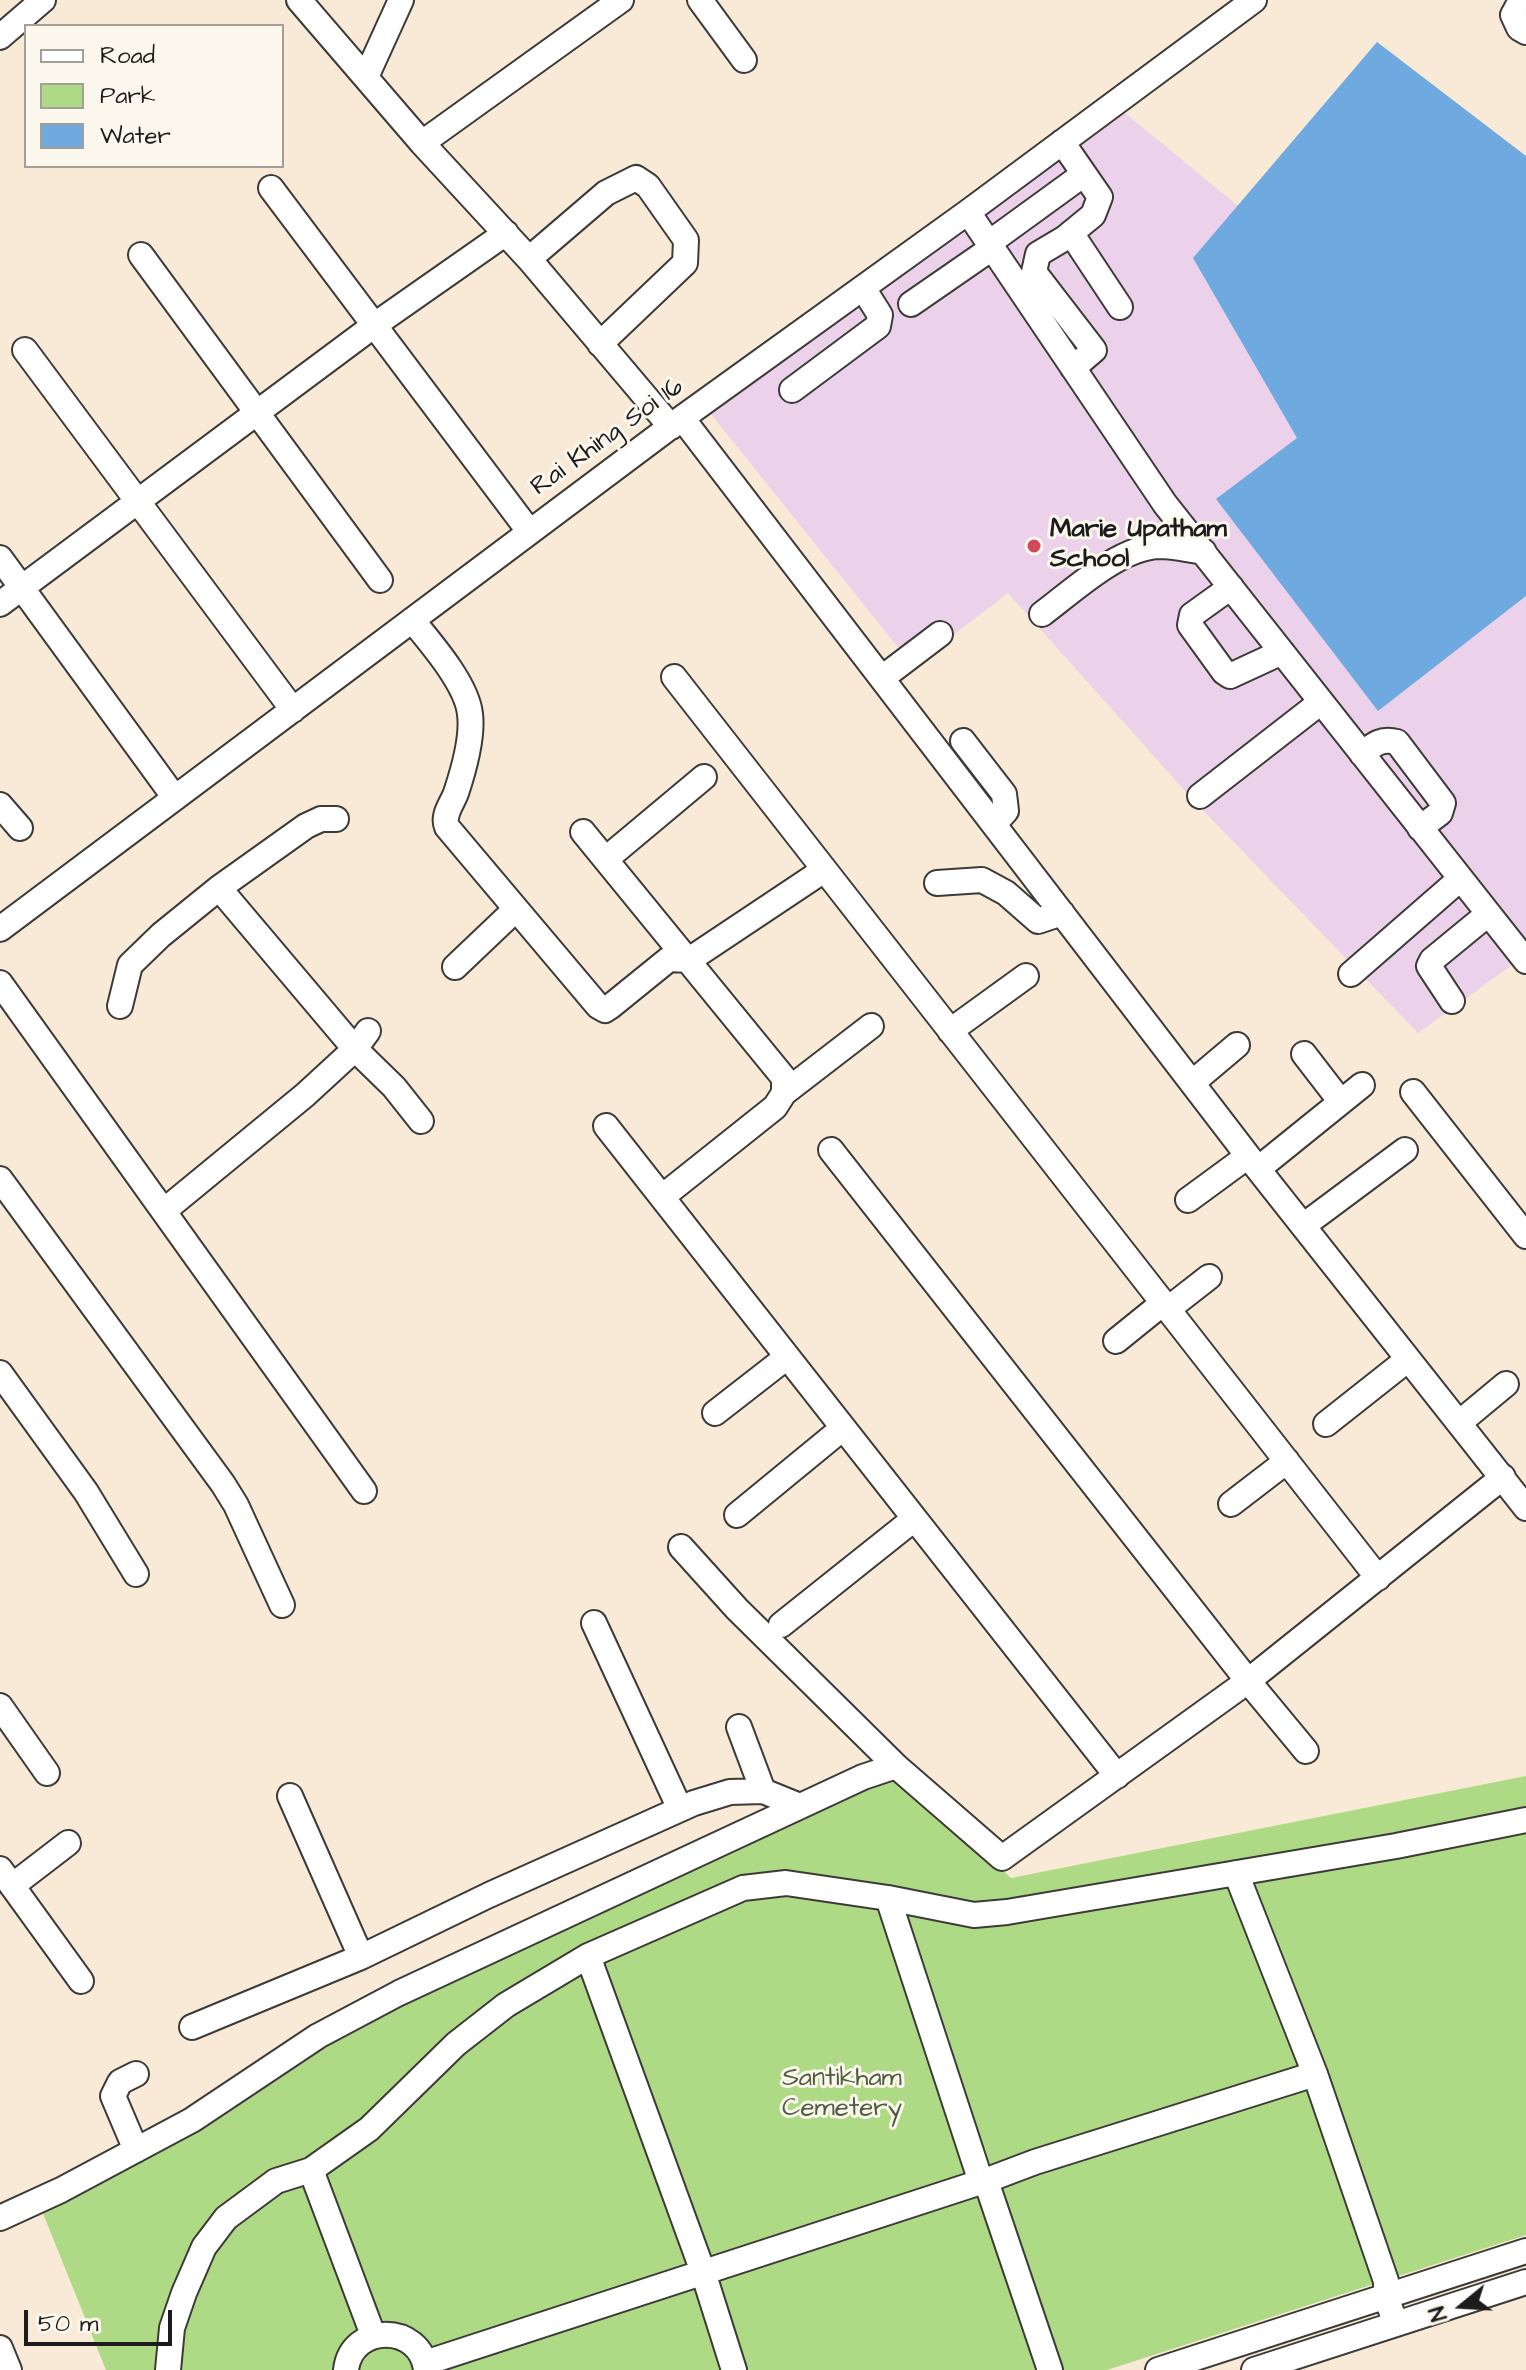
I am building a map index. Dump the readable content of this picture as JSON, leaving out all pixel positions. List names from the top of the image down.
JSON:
{
  "streets": {
    "street": ["Rai Khing Soi 16"]
  },
  "parks": ["Santikham Cemetery"],
  "places": ["Marie Upatham School"],
  "legend": ["Road", "Park", "Water"],
  "scale_bar": "50 m",
  "north": "left"
}
